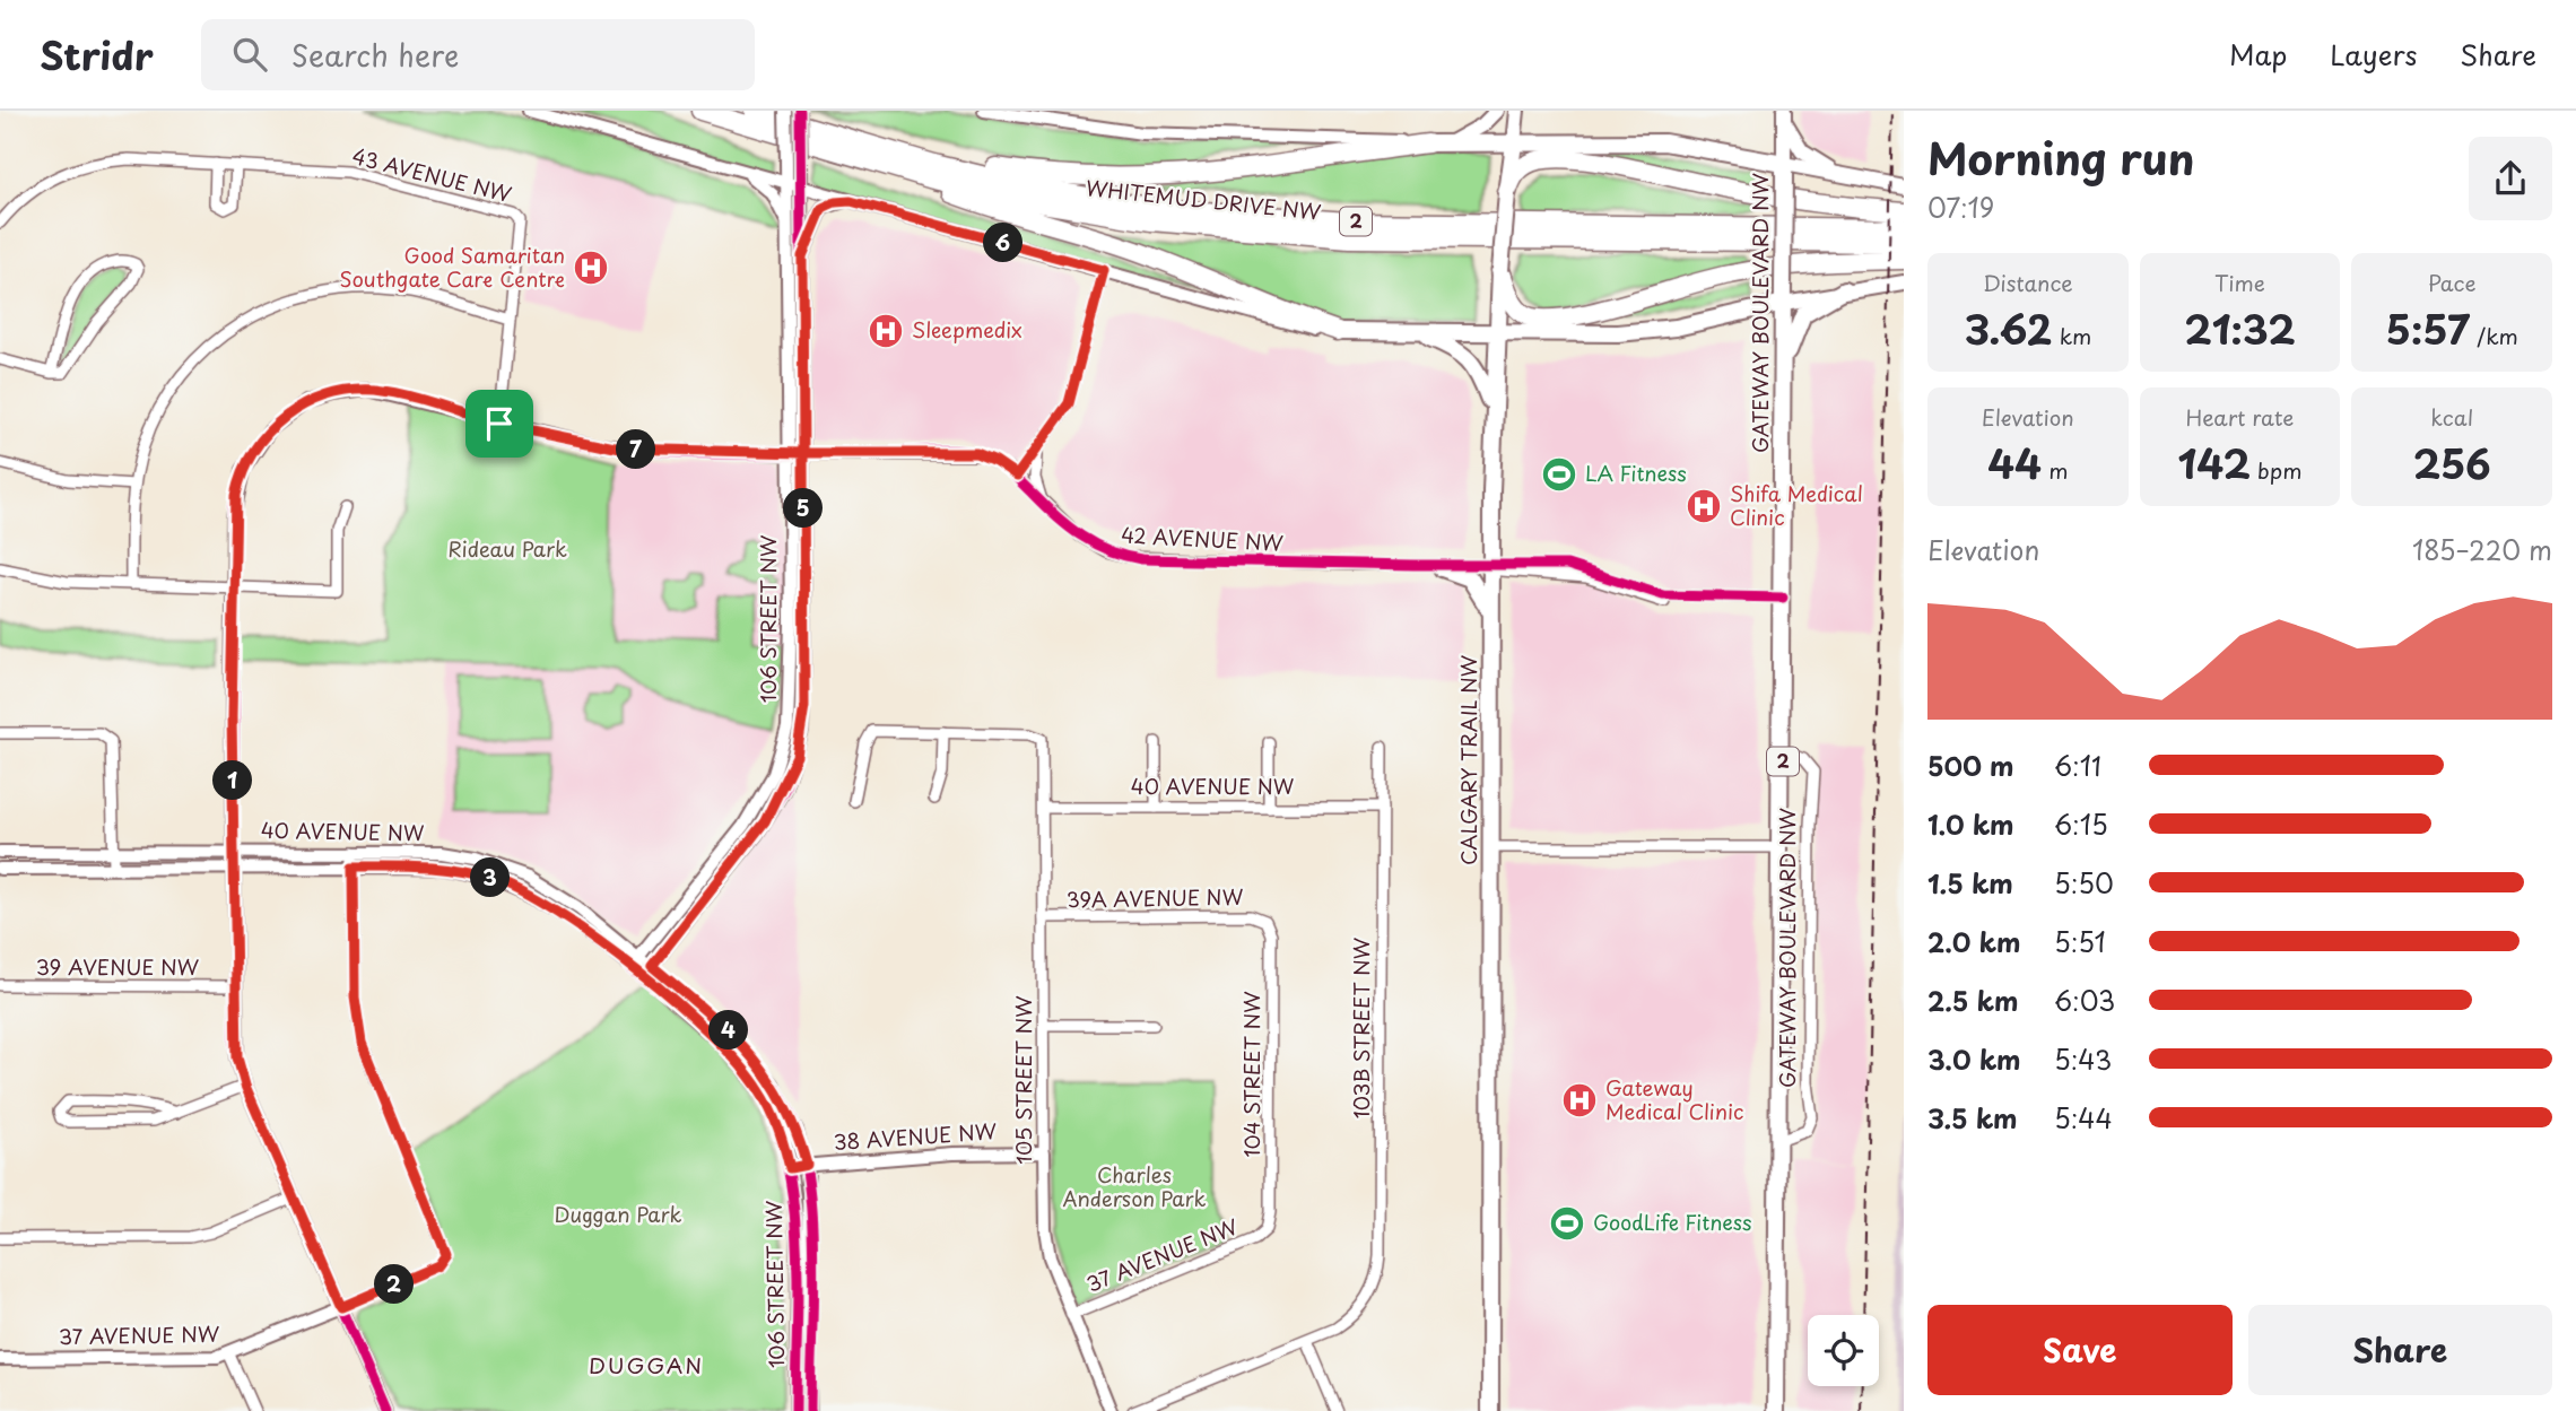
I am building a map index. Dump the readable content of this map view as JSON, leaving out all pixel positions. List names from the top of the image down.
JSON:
{
  "streets": {
    "highway": [
      "WHITEMUD DRIVE NW",
      "2",
      "GATEWAY BOULEVARD NW",
      "CALGARY TRAIL NW"
    ],
    "street": [
      "43 AVENUE NW",
      "42 AVENUE NW",
      "106 STREET NW",
      "40 AVENUE NW",
      "39A AVENUE NW",
      "39 AVENUE NW",
      "103B STREET NW",
      "104 STREET NW",
      "105 STREET NW",
      "38 AVENUE NW",
      "37 AVENUE NW"
    ]
  },
  "crossings": [
    ["GATEWAY BOULEVARD NW", "42 AVENUE NW"],
    ["42 AVENUE NW", "106 STREET NW"],
    ["42 AVENUE NW", "CALGARY TRAIL NW"],
    ["42 AVENUE NW", "40 AVENUE NW"],
    ["42 AVENUE NW", "39 AVENUE NW"],
    ["42 AVENUE NW", "37 AVENUE NW"],
    ["106 STREET NW", "40 AVENUE NW"],
    ["106 STREET NW", "38 AVENUE NW"],
    ["40 AVENUE NW", "103B STREET NW"],
    ["40 AVENUE NW", "105 STREET NW"],
    ["40 AVENUE NW", "37 AVENUE NW"],
    ["39A AVENUE NW", "104 STREET NW"],
    ["39A AVENUE NW", "105 STREET NW"],
    ["104 STREET NW", "37 AVENUE NW"],
    ["105 STREET NW", "38 AVENUE NW"],
    ["105 STREET NW", "37 AVENUE NW"]
  ],
  "districts": ["DUGGAN"],
  "parks": ["Rideau Park", "Charles Anderson Park", "Duggan Park"],
  "places": {
    "hospital": [
      "Good Samaritan Southgate Care Centre",
      "Sleepmedix",
      "Shifa Medical Clinic",
      "Gateway Medical Clinic"
    ],
    "sports": ["LA Fitness", "GoodLife Fitness"]
  },
  "page": {
    "header": "Stridr",
    "search": "Search here",
    "nav": ["Map", "Layers", "Share"],
    "heading": ["Morning run", "07:19"],
    "pins": [
      "6",
      "7",
      "5",
      "1",
      "3",
      "4",
      "2"
    ],
    "stats": [
      ["Distance", "3.62 km"],
      ["Time", "21:32"],
      ["Pace", "5:57 /km"],
      ["Elevation", "44 m"],
      ["Heart rate", "142 bpm"],
      ["kcal", "256"]
    ],
    "chart": ["Elevation", "185–220 m"],
    "list": [
      {
        "name": "500 m",
        "note": "6:11"
      },
      {
        "name": "1.0 km",
        "note": "6:15"
      },
      {
        "name": "1.5 km",
        "note": "5:50"
      },
      {
        "name": "2.0 km",
        "note": "5:51"
      },
      {
        "name": "2.5 km",
        "note": "6:03"
      },
      {
        "name": "3.0 km",
        "note": "5:43"
      },
      {
        "name": "3.5 km",
        "note": "5:44"
      }
    ],
    "buttons": ["Save", "Share"]
  }
}
